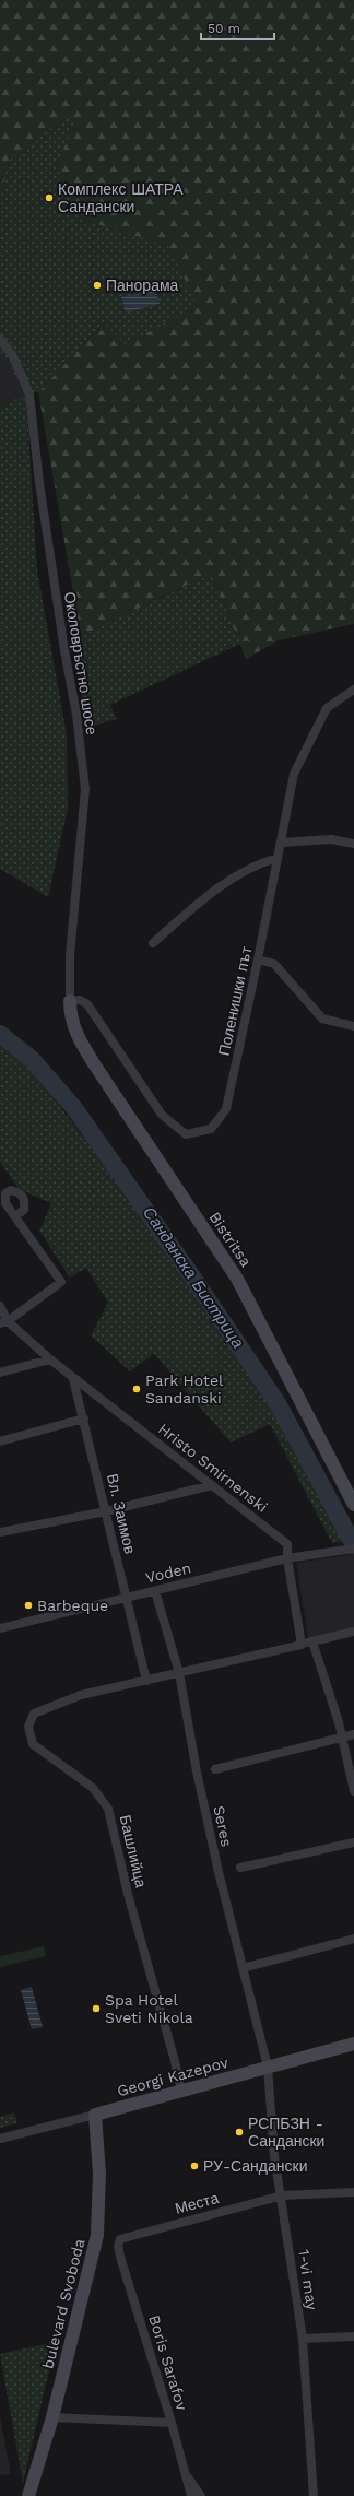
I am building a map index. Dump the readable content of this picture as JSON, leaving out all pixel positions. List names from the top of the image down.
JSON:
{
  "streets": {
    "street": [
      "Околовръстно шосе",
      "Поленишки път",
      "Bistritsa",
      "Hristo Smirnenski",
      "Вл. Заимов",
      "Voden",
      "Seres",
      "Башлийца",
      "Georgi Kazepov",
      "Места",
      "1-vi may",
      "bulevard Svoboda",
      "Boris Sarafov"
    ]
  },
  "crossings": [
    ["Околовръстно шосе", "Поленишки път"],
    ["Околовръстно шосе", "Bistritsa"],
    ["Поленишки път", "Bistritsa"],
    ["Hristo Smirnenski", "Вл. Заимов"],
    ["Hristo Smirnenski", "Voden"],
    ["Вл. Заимов", "Voden"],
    ["Вл. Заимов", "Башлийца"],
    ["Voden", "Seres"],
    ["Seres", "Башлийца"],
    ["Seres", "Georgi Kazepov"],
    ["Seres", "1-vi may"],
    ["Башлийца", "Georgi Kazepov"],
    ["Georgi Kazepov", "1-vi may"],
    ["Georgi Kazepov", "bulevard Svoboda"],
    ["Места", "1-vi may"],
    ["Места", "Boris Sarafov"]
  ],
  "water": ["Санданска Бистрица"],
  "places": [
    "Комплекс ШАТРА Сандански",
    "Панорама",
    "Park Hotel Sandanski",
    "Barbeque",
    "Spa Hotel Sveti Nikola",
    "РСПБЗН - Сандански",
    "РУ-Сандански"
  ],
  "scale_bar": "50 m"
}
